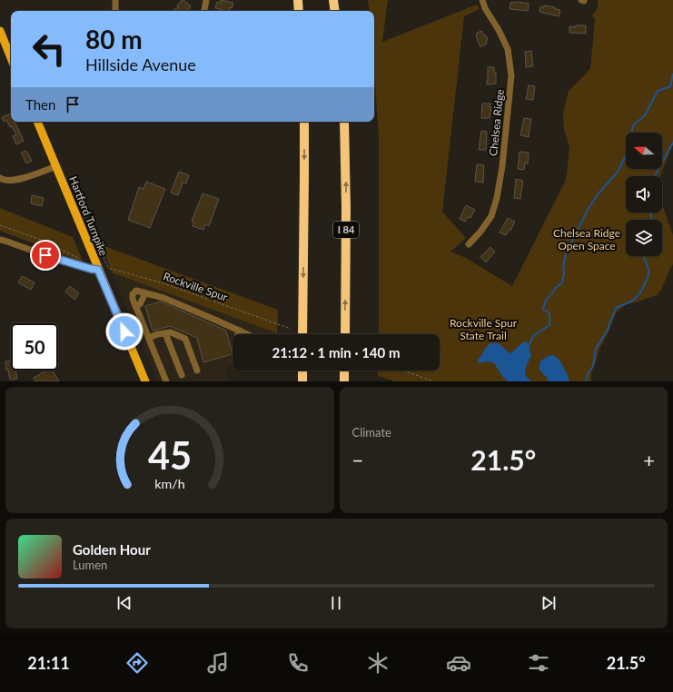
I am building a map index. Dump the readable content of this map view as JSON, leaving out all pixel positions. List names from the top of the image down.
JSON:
{
  "streets": {
    "highway": ["I 84"],
    "main road": ["Hartford Turnpike"],
    "street": ["Chelsea Ridge"],
    "path": ["Rockville Spur"]
  },
  "parks": ["Chelsea Ridge Open Space", "Rockville Spur State Trail"],
  "north": "left",
  "page": {
    "turn": ["80 m", "Hillside Avenue"],
    "then": "Then",
    "limit": "50",
    "trip": "21:12 · 1 min · 140 m",
    "tile": "Climate",
    "heat": ["−", "21.5°", "+"],
    "song": ["Golden Hour", "Lumen"],
    "tabs": ["21:11", "21.5°"],
    "gauge": ["45", "km/h"]
  }
}
